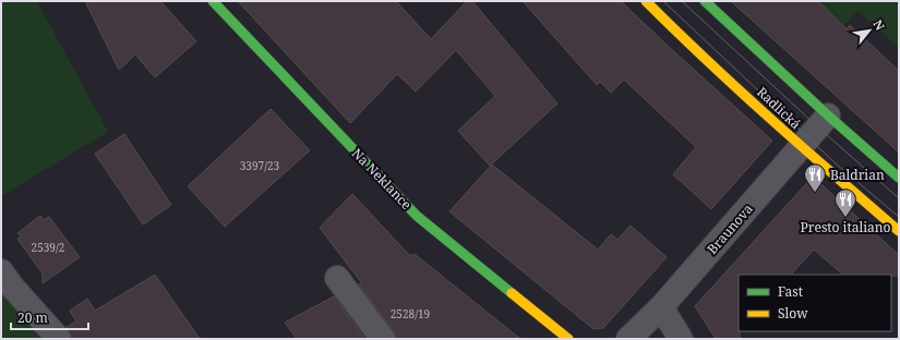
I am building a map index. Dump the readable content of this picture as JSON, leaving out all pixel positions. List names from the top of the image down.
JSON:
{
  "streets": {
    "main road": ["Radlická", "Na Neklance"],
    "street": ["Braunova"]
  },
  "crossings": [
    ["Radlická", "Braunova"]
  ],
  "places": {
    "restaurant": ["Baldrian", "Presto italiano"]
  },
  "house_numbers": ["3397/23", "2539/2", "2528/19"],
  "legend": ["Fast", "Slow"],
  "scale_bar": "20 m",
  "north": "top right"
}
